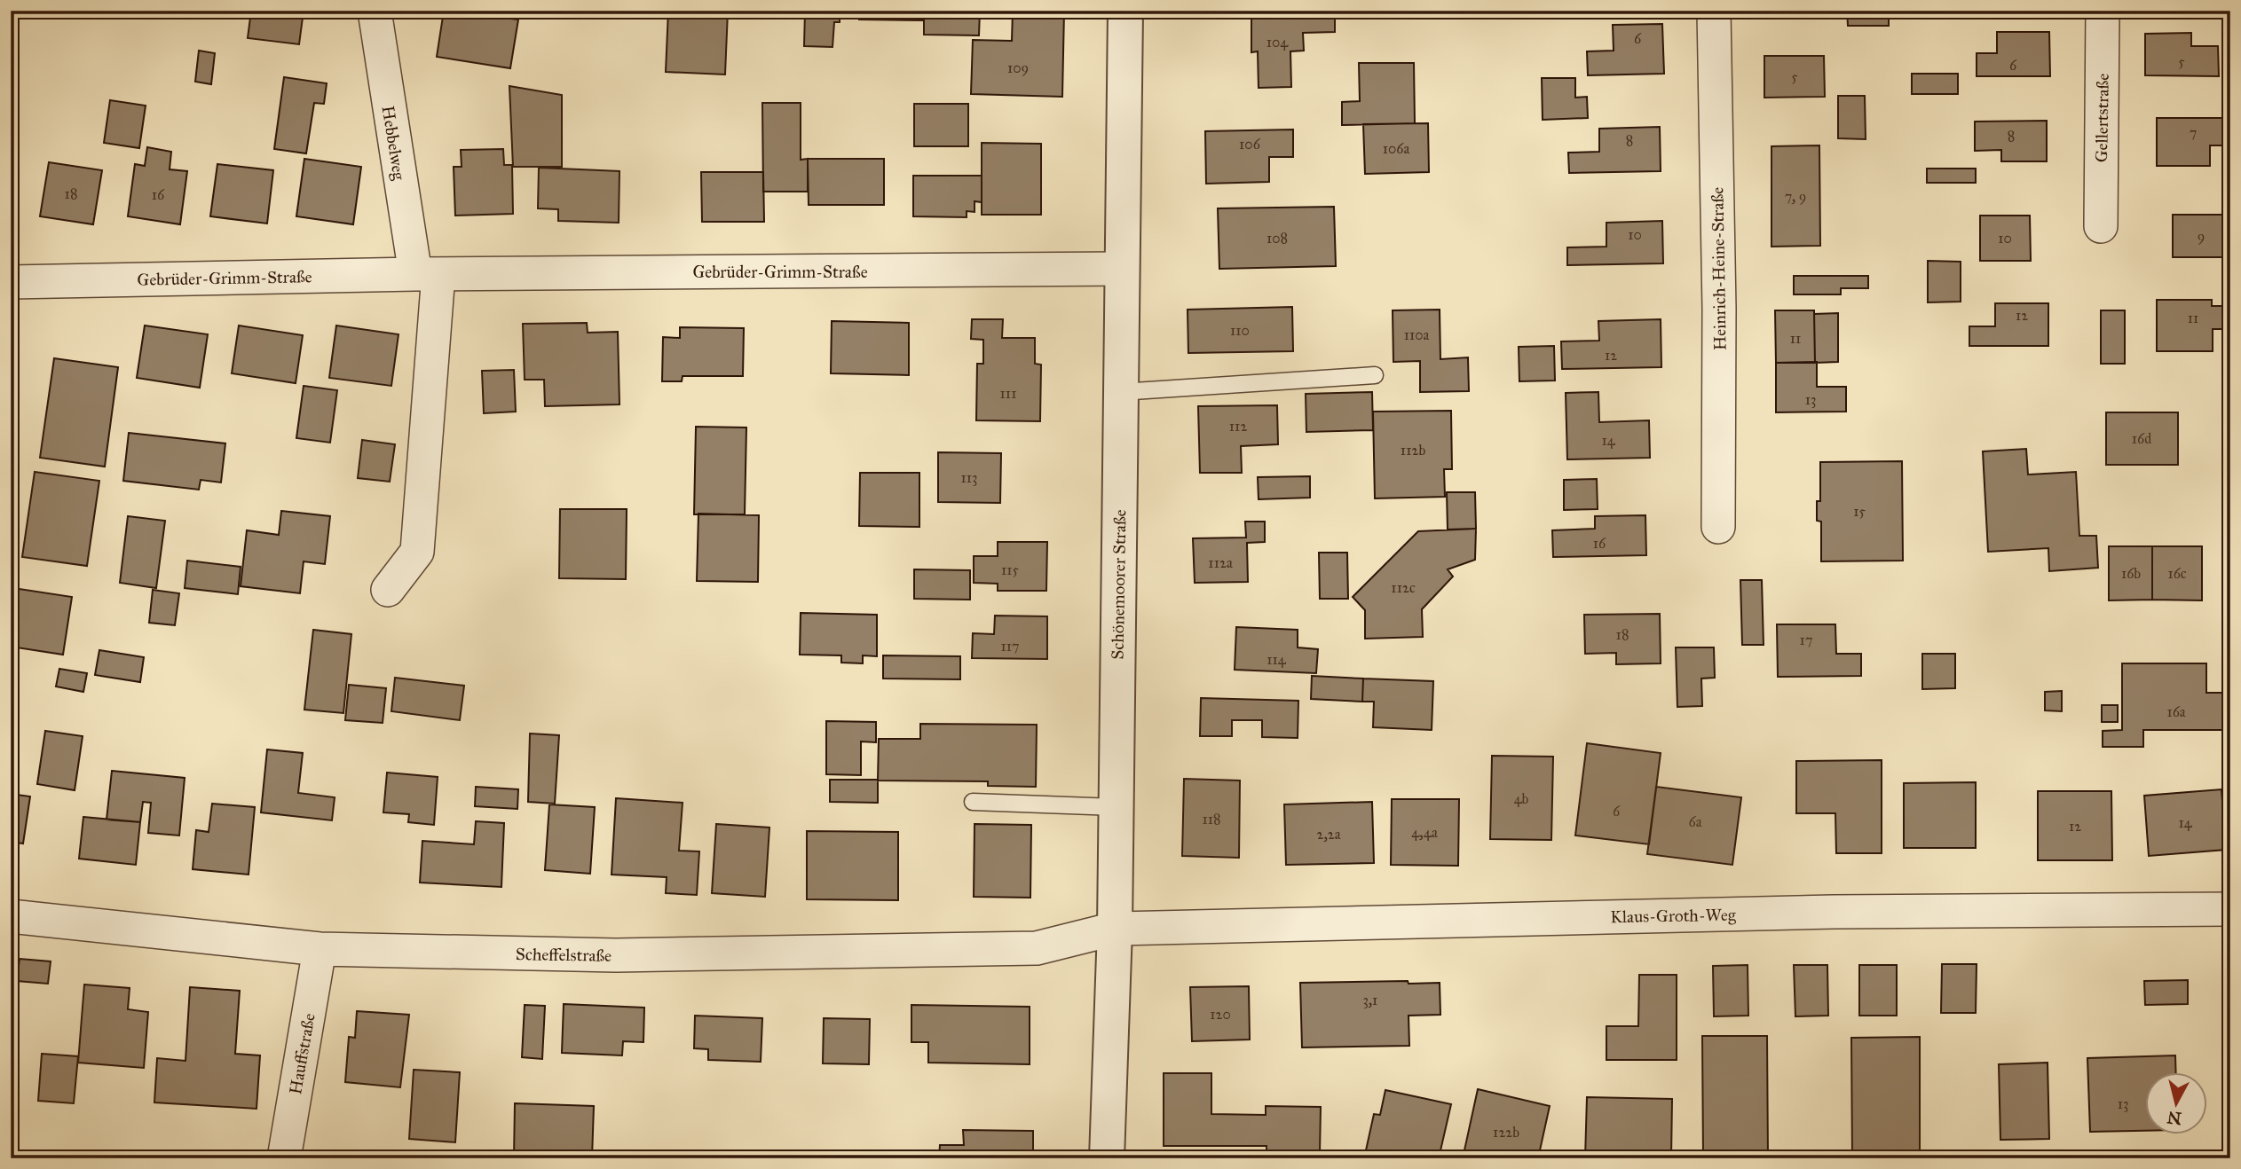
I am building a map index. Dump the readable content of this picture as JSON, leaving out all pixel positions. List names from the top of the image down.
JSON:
{
  "streets": {
    "street": [
      "Gellertstraße",
      "Hebbelweg",
      "Heinrich-Heine-Straße",
      "Gebrüder-Grimm-Straße",
      "Schönemoorer Straße",
      "Klaus-Groth-Weg",
      "Scheffelstraße",
      "Hauffstraße"
    ]
  },
  "crossings": [
    ["Hebbelweg", "Gebrüder-Grimm-Straße"],
    ["Gebrüder-Grimm-Straße", "Schönemoorer Straße"],
    ["Schönemoorer Straße", "Klaus-Groth-Weg"],
    ["Schönemoorer Straße", "Scheffelstraße"],
    ["Klaus-Groth-Weg", "Scheffelstraße"],
    ["Scheffelstraße", "Hauffstraße"]
  ],
  "house_numbers": [
    "6",
    "104",
    "5",
    "6",
    "109",
    "5",
    "7",
    "8",
    "8",
    "106",
    "106a",
    "18",
    "16",
    "7, 9",
    "10",
    "9",
    "108",
    "10",
    "12",
    "11",
    "110",
    "110a",
    "11",
    "12",
    "111",
    "13",
    "112",
    "16d",
    "14",
    "112b",
    "113",
    "15",
    "16",
    "112a",
    "115",
    "16b",
    "16c",
    "112c",
    "18",
    "17",
    "117",
    "114",
    "16a",
    "4b",
    "6",
    "118",
    "6a",
    "14",
    "12",
    "4,4a",
    "2,2a",
    "3,1",
    "120",
    "13",
    "122b"
  ],
  "north": "bottom"
}
